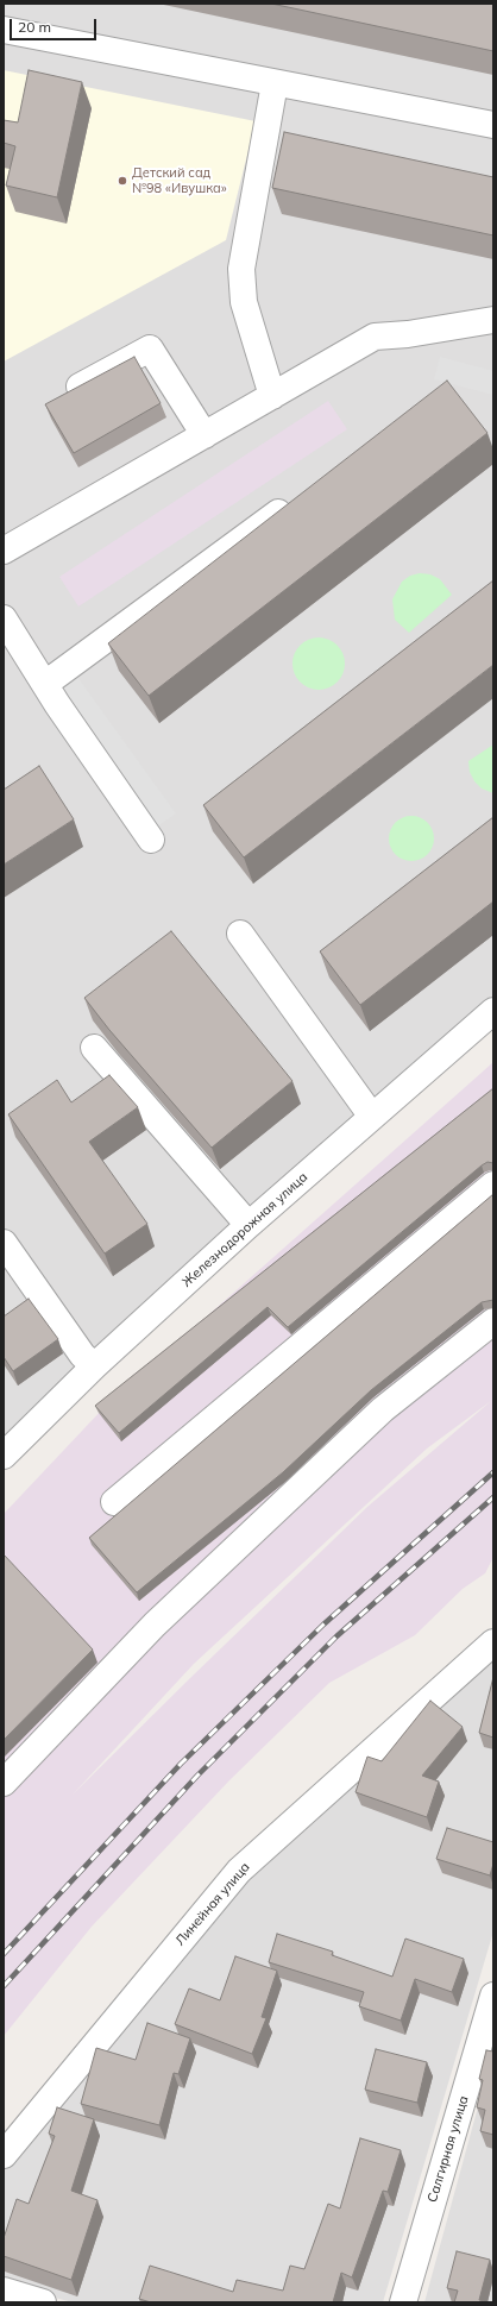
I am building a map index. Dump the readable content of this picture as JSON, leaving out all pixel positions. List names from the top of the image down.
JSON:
{
  "streets": {
    "street": ["Железнодорожная улица", "Линейная улица", "Салгирная улица"]
  },
  "places": ["Детский сад №98 «Ивушка»"],
  "scale_bar": "20 m"
}
